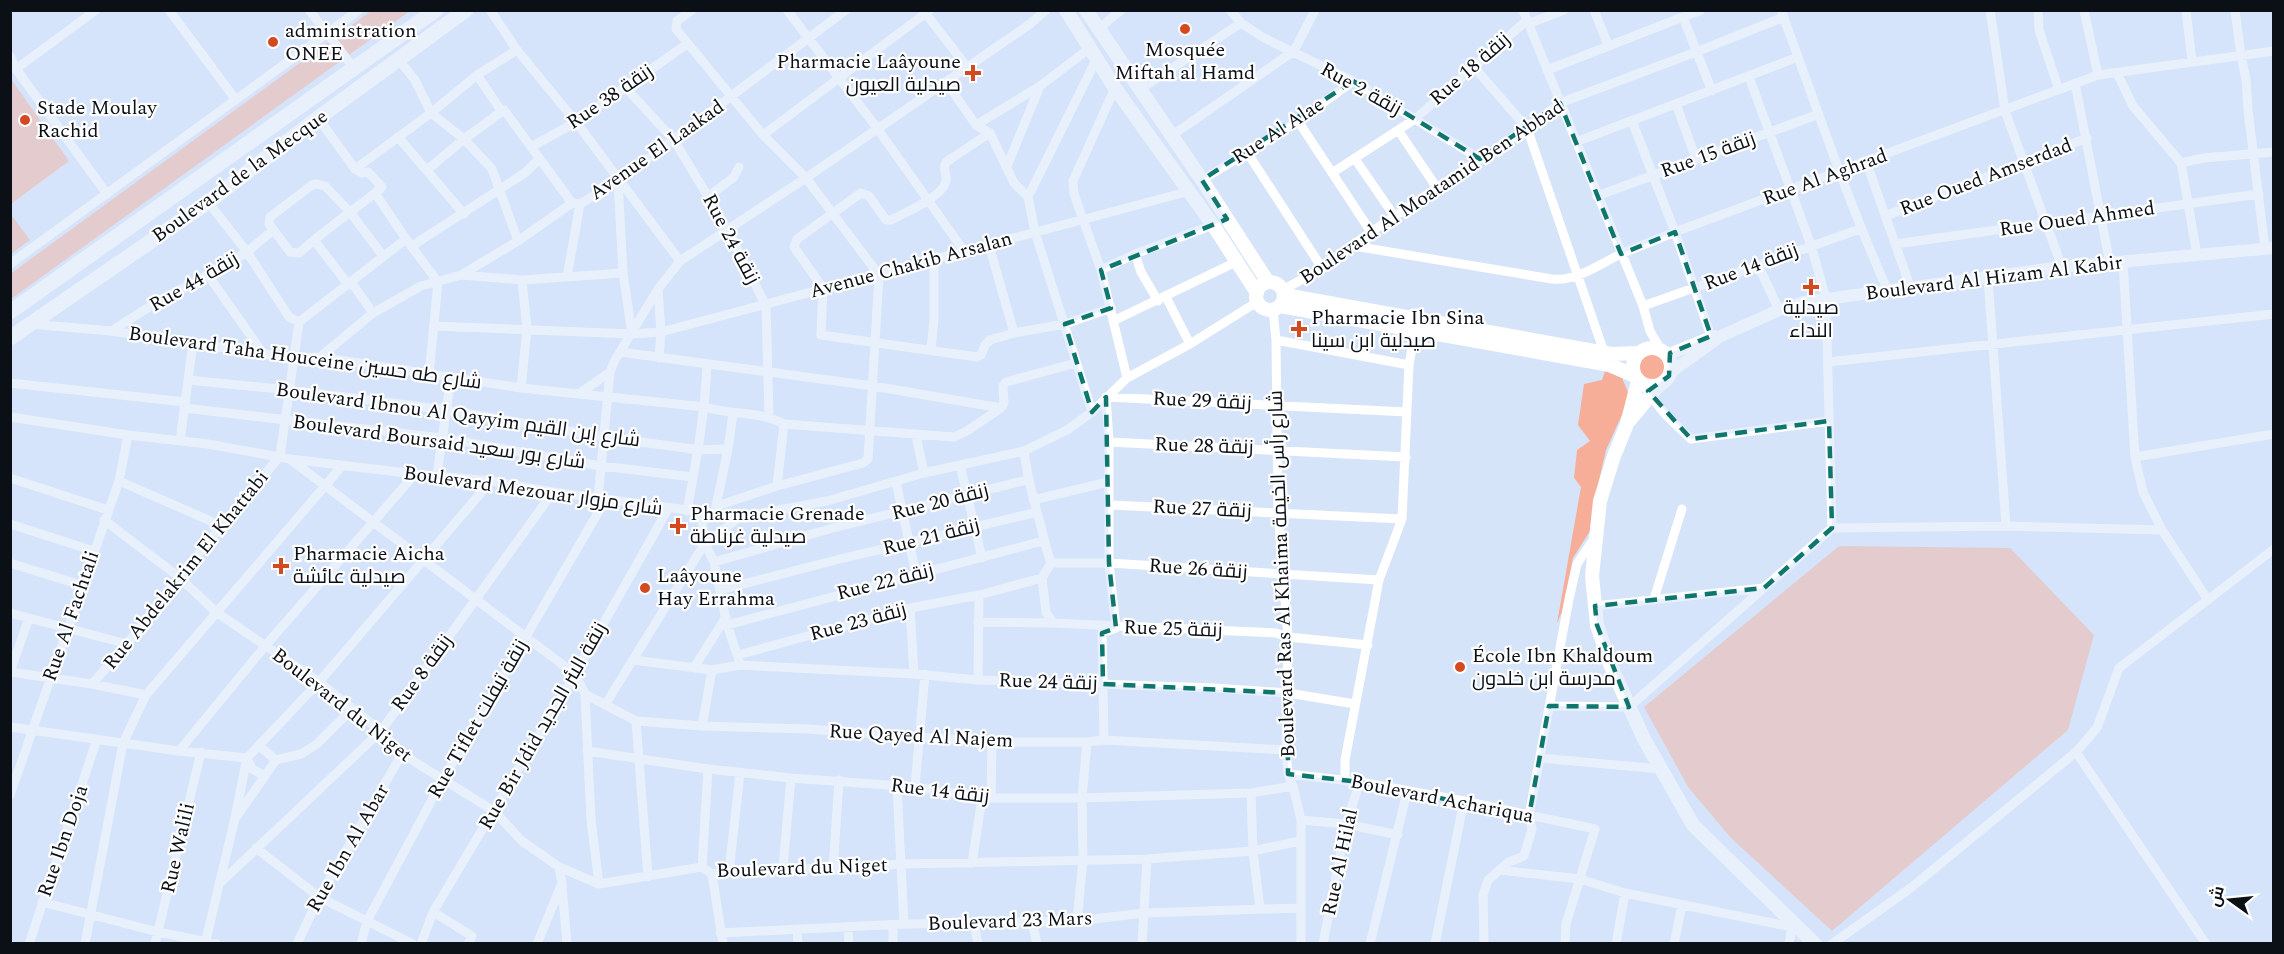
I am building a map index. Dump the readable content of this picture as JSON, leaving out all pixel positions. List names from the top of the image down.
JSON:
{
  "streets": {
    "main road": ["Boulevard de la Mecque"],
    "street": [
      "Rue 18 زنقة",
      "Rue 2 زنقة",
      "Rue 38 زنقة",
      "Rue Al Alae",
      "Avenue El Laakad",
      "Rue 15 زنقة",
      "Rue Al Aghrad",
      "Rue Oued Amserdad",
      "Boulevard Al Moatamid Ben Abbad",
      "Rue Oued Ahmed",
      "Rue 24 زنقة",
      "Avenue Chakib Arsalan",
      "Rue 14 زنقة",
      "Boulevard Al Hizam Al Kabir",
      "Rue 44 زنقة",
      "Boulevard Taha Houceine شارع طه حسين",
      "Rue 29 زنقة",
      "Boulevard Ibnou Al Qayyim شارع إبن القيم",
      "Boulevard Boursaid شارع بور سعيد",
      "Rue 28 زنقة",
      "Boulevard Mezouar شارع مزوار",
      "Rue 20 زنقة",
      "Rue 27 زنقة",
      "Rue 21 زنقة",
      "Rue 26 زنقة",
      "Rue Abdelakrim El Khattabi",
      "Boulevard Ras Al Khaima شارع رأس الخيمة",
      "Rue 22 زنقة",
      "Rue Al Fachtali",
      "Rue 23 زنقة",
      "Rue 25 زنقة",
      "Rue 8 زنقة",
      "Boulevard du Niget",
      "Rue Tiflet زنقة تيفلت",
      "Rue Bir Jdid زنقة البئر الجديد",
      "Rue Qayed Al Najem",
      "Boulevard Achariqua",
      "Rue Ibn Doja",
      "Rue Walili",
      "Rue Ibn Al Abar",
      "Rue Al Hilal",
      "Boulevard 23 Mars"
    ]
  },
  "crossings": [
    ["Rue 18 زنقة", "Rue 2 زنقة"],
    ["Rue 2 زنقة", "Rue Al Alae"],
    ["Rue 2 زنقة", "Boulevard Al Moatamid Ben Abbad"],
    ["Rue 38 زنقة", "Rue 24 زنقة"],
    ["Avenue El Laakad", "Rue 24 زنقة"],
    ["Boulevard de la Mecque", "Boulevard Taha Houceine شارع طه حسين"],
    ["Boulevard Al Moatamid Ben Abbad", "Boulevard Mezouar شارع مزوار"],
    ["Boulevard Al Moatamid Ben Abbad", "Boulevard Ras Al Khaima شارع رأس الخيمة"],
    ["Rue 24 زنقة", "Avenue Chakib Arsalan"],
    ["Rue 24 زنقة", "Boulevard Taha Houceine شارع طه حسين"],
    ["Rue 24 زنقة", "Boulevard Ras Al Khaima شارع رأس الخيمة"],
    ["Rue 14 زنقة", "Boulevard Ras Al Khaima شارع رأس الخيمة"],
    ["Rue 44 زنقة", "Boulevard Taha Houceine شارع طه حسين"],
    ["Rue 29 زنقة", "Boulevard Mezouar شارع مزوار"],
    ["Rue 29 زنقة", "Boulevard Ras Al Khaima شارع رأس الخيمة"],
    ["Rue 28 زنقة", "Boulevard Ras Al Khaima شارع رأس الخيمة"],
    ["Boulevard Mezouar شارع مزوار", "Rue Abdelakrim El Khattabi"],
    ["Boulevard Mezouar شارع مزوار", "Boulevard Ras Al Khaima شارع رأس الخيمة"],
    ["Boulevard Mezouar شارع مزوار", "Rue Al Fachtali"],
    ["Boulevard Mezouar شارع مزوار", "Rue 8 زنقة"],
    ["Boulevard Mezouar شارع مزوار", "Rue Tiflet زنقة تيفلت"],
    ["Boulevard Mezouar شارع مزوار", "Rue Bir Jdid زنقة البئر الجديد"],
    ["Rue 27 زنقة", "Boulevard Ras Al Khaima شارع رأس الخيمة"],
    ["Rue 26 زنقة", "Boulevard Ras Al Khaima شارع رأس الخيمة"],
    ["Rue Abdelakrim El Khattabi", "Boulevard du Niget"],
    ["Boulevard Ras Al Khaima شارع رأس الخيمة", "Rue 25 زنقة"],
    ["Boulevard Ras Al Khaima شارع رأس الخيمة", "Boulevard du Niget"],
    ["Boulevard Ras Al Khaima شارع رأس الخيمة", "Rue Qayed Al Najem"],
    ["Boulevard Ras Al Khaima شارع رأس الخيمة", "Boulevard Achariqua"],
    ["Boulevard Ras Al Khaima شارع رأس الخيمة", "Boulevard 23 Mars"],
    ["Rue Al Fachtali", "Boulevard du Niget"],
    ["Rue 8 زنقة", "Boulevard du Niget"],
    ["Boulevard du Niget", "Rue Tiflet زنقة تيفلت"],
    ["Boulevard du Niget", "Rue Bir Jdid زنقة البئر الجديد"],
    ["Boulevard du Niget", "Rue Ibn Al Abar"],
    ["Boulevard Achariqua", "Rue Al Hilal"]
  ],
  "places": {
    "other": [
      "Mosquée Miftah al Hamd",
      "administration ONEE",
      "Stade Moulay Rachid",
      "Laâyoune Hay Errahma",
      "École Ibn Khaldoum مدرسة ابن خلدون"
    ],
    "health": [
      "Pharmacie Laâyoune صيدلية العيون",
      "صيدلية النداء",
      "Pharmacie Ibn Sina صيدلية ابن سينا",
      "Pharmacie Grenade صيدلية غرناطة",
      "Pharmacie Aicha صيدلية عائشة"
    ]
  },
  "north": "left"
}
